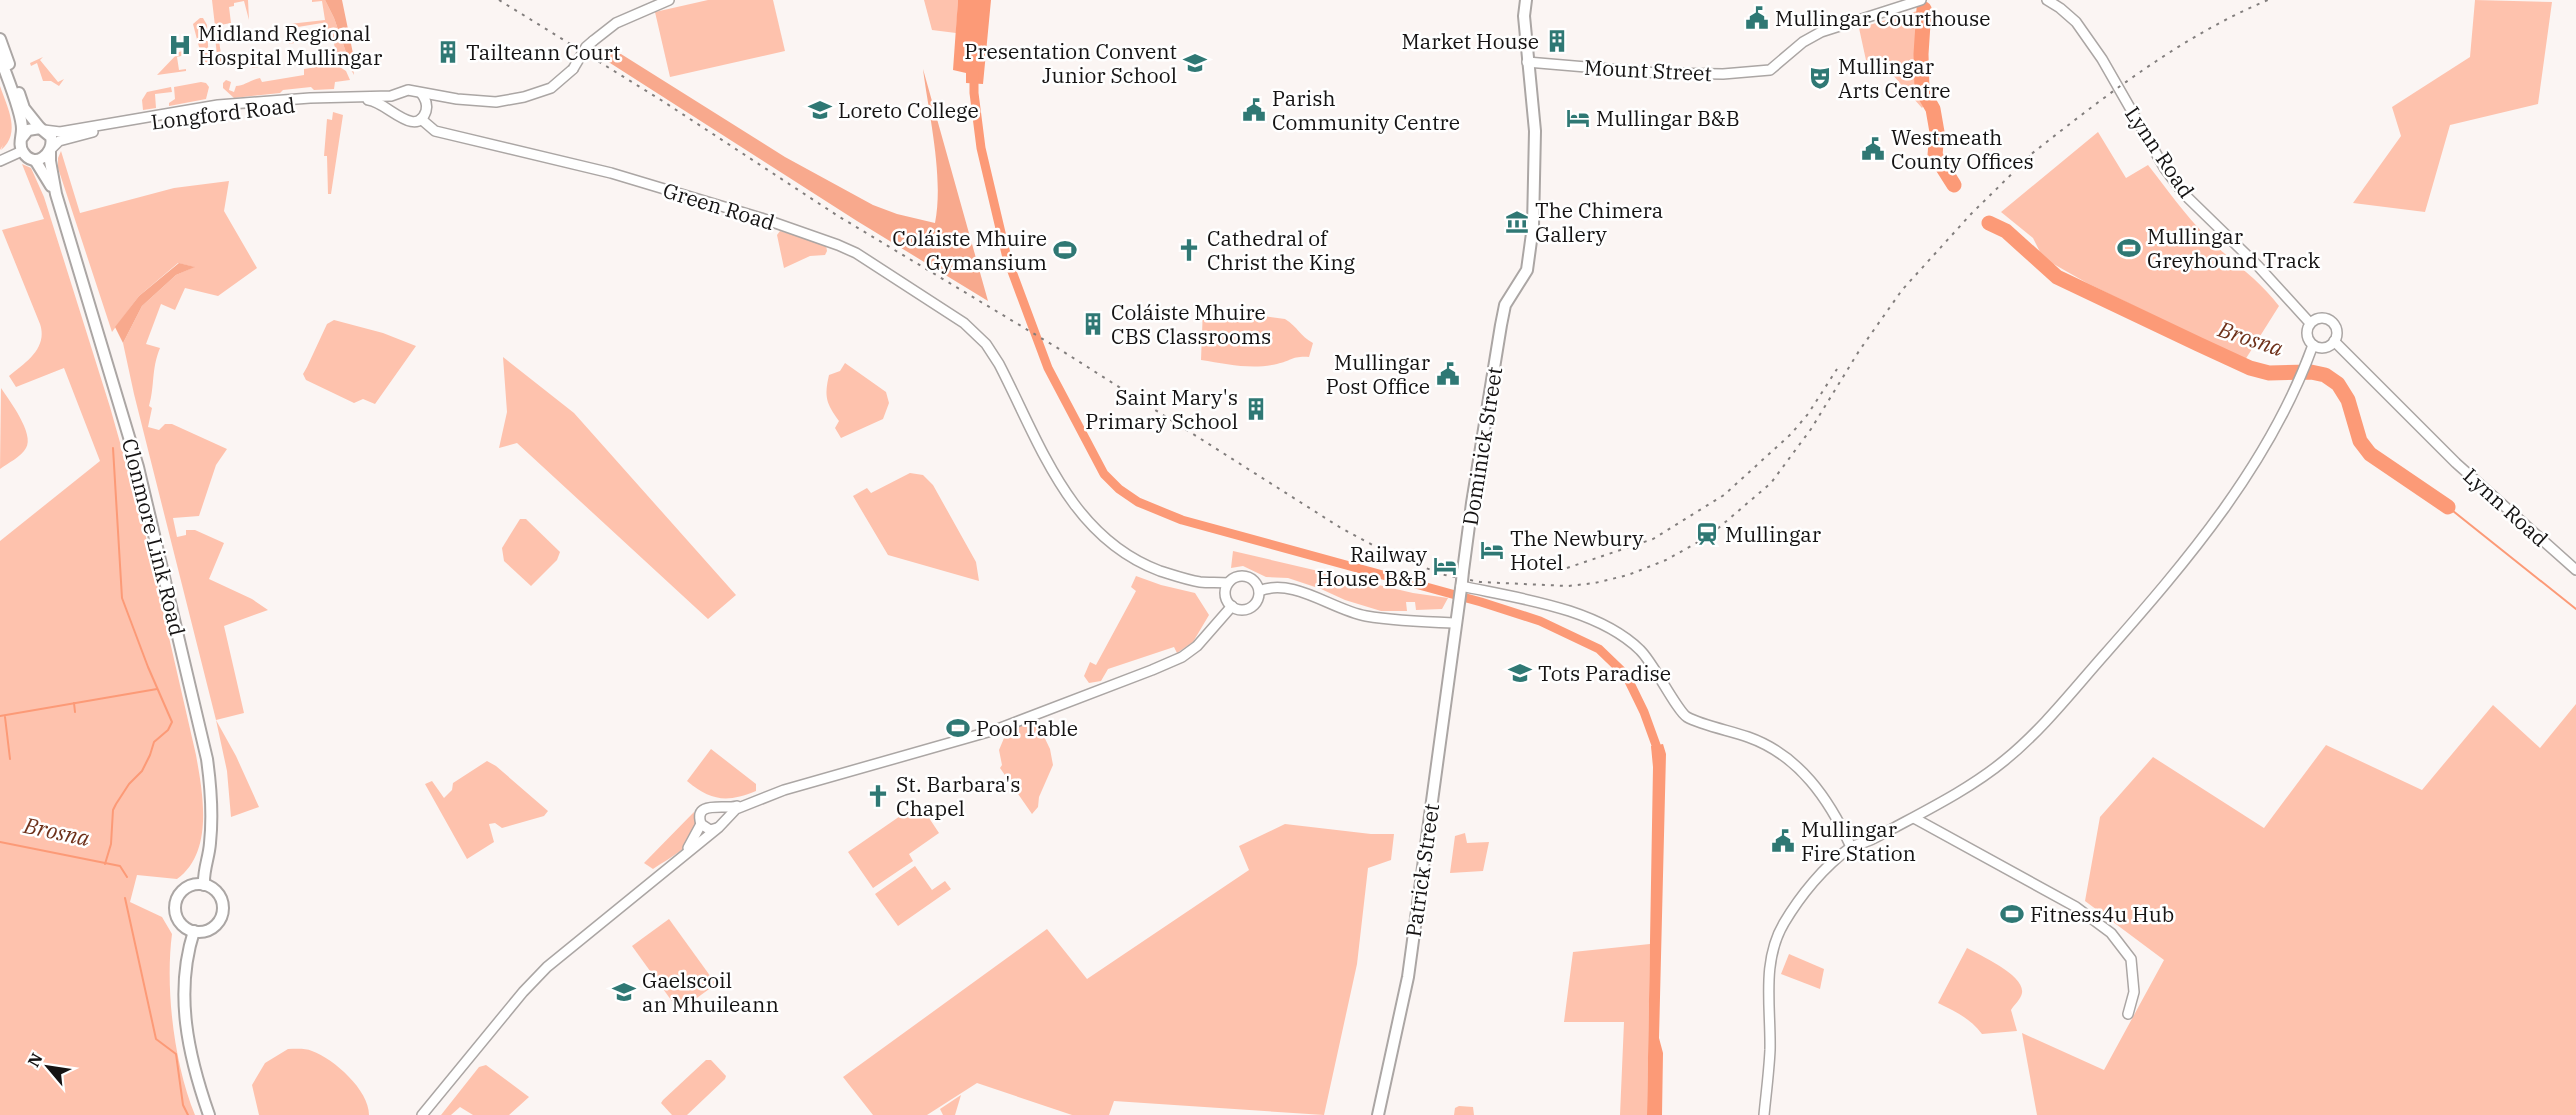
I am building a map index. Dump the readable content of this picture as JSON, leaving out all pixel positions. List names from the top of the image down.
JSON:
{
  "streets": {
    "main road": ["Dominick Street", "Clonmore Link Road", "Patrick Street"],
    "street": [
      "Mount Street",
      "Longford Road",
      "Lynn Road",
      "Green Road"
    ]
  },
  "crossings": [
    ["Mount Street", "Dominick Street"],
    ["Longford Road", "Green Road"],
    ["Longford Road", "Clonmore Link Road"],
    ["Dominick Street", "Patrick Street"]
  ],
  "water": ["Brosna"],
  "places": {
    "public building": [
      "Mullingar Courthouse",
      "Parish Community Centre",
      "Westmeath County Offices",
      "Mullingar Post Office",
      "Mullingar Fire Station"
    ],
    "building": [
      "Market House",
      "Tailteann Court",
      "Coláiste Mhuire CBS Classrooms",
      "Saint Mary's Primary School"
    ],
    "hospital": ["Midland Regional Hospital Mullingar"],
    "school or university": [
      "Presentation Convent Junior School",
      "Loreto College",
      "Tots Paradise",
      "Gaelscoil an Mhuileann"
    ],
    "theatre": ["Mullingar Arts Centre"],
    "hotel": ["Mullingar B&B", "The Newbury Hotel", "Railway House B&B"],
    "museum": ["The Chimera Gallery"],
    "sports": [
      "Mullingar Greyhound Track",
      "Coláiste Mhuire Gymansium",
      "Pool Table",
      "Fitness4u Hub"
    ],
    "church": ["Cathedral of Christ the King", "St. Barbara's Chapel"],
    "station": ["Mullingar"]
  },
  "north": "top left"
}
